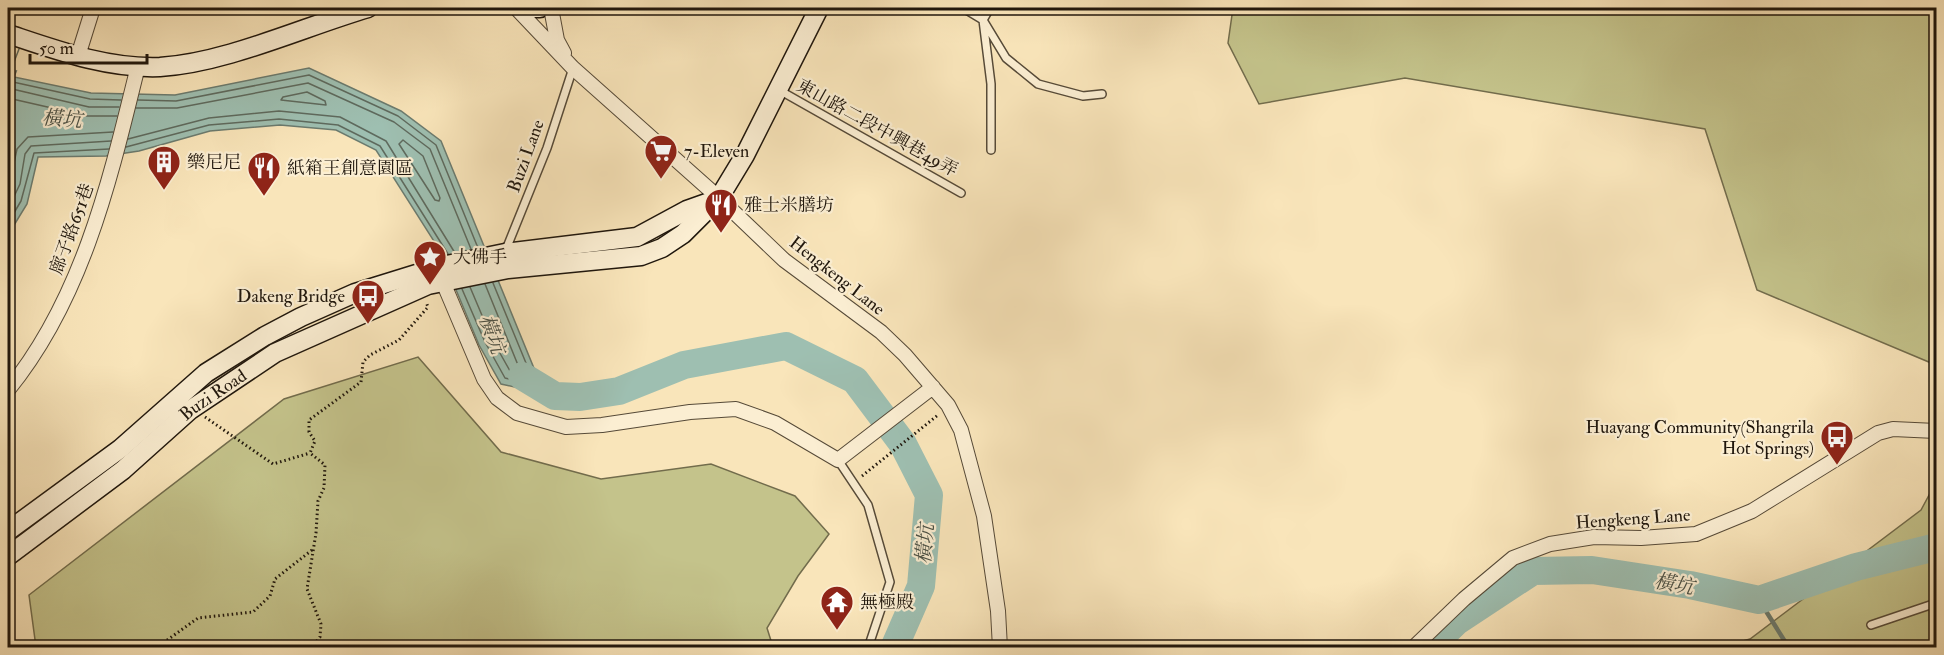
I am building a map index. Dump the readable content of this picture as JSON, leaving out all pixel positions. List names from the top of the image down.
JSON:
{
  "streets": {
    "main road": ["Buzi Road"],
    "street": ["廍子路651巷", "Hengkeng Lane"],
    "lane": ["東山路二段中興巷49弄", "Buzi Lane"]
  },
  "crossings": [
    ["Buzi Lane", "Hengkeng Lane"]
  ],
  "water": ["橫坑"],
  "places": {
    "supermarket": ["7-Eleven"],
    "building": ["樂尼尼"],
    "restaurant": ["紙箱王創意園區", "雅士米膳坊"],
    "place": ["大佛手"],
    "bus stop": ["Dakeng Bridge", "Huayang Community(Shangrila Hot Springs)"],
    "temple": ["無極殿"]
  },
  "scale_bar": "50 m"
}
